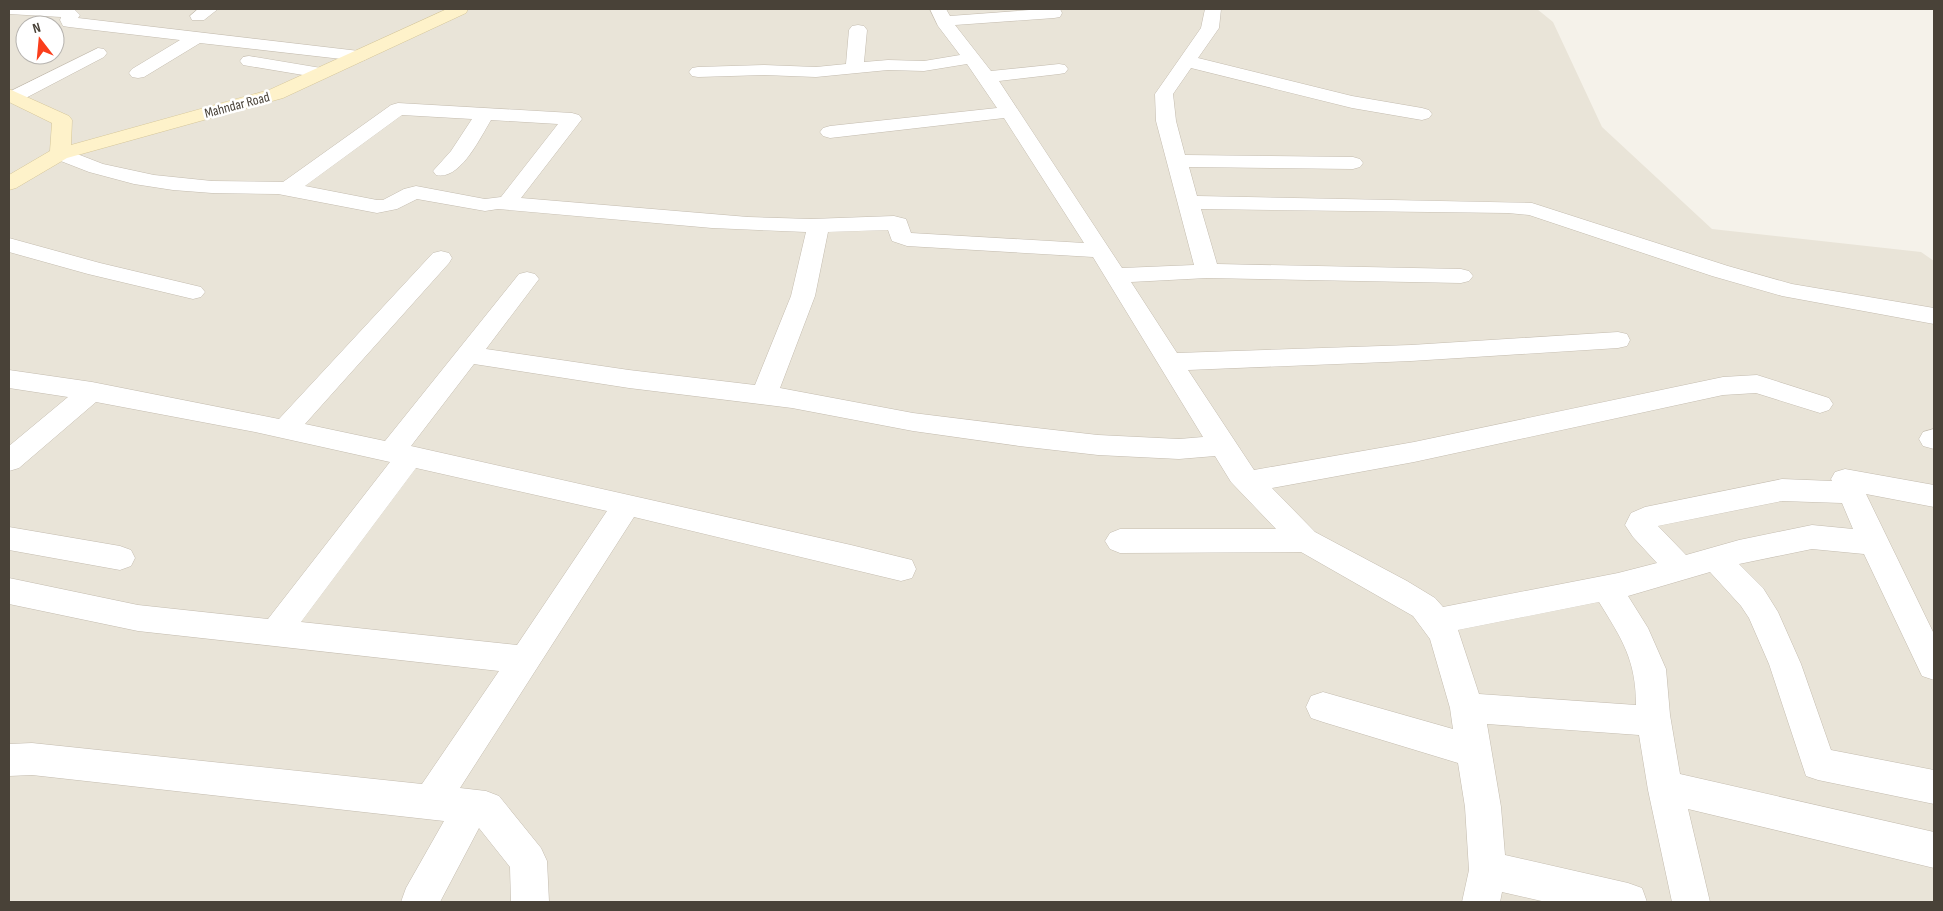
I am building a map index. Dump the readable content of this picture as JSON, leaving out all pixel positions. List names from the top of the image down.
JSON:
{
  "streets": {
    "street": ["Mahndar Road"]
  },
  "north": "top"
}
